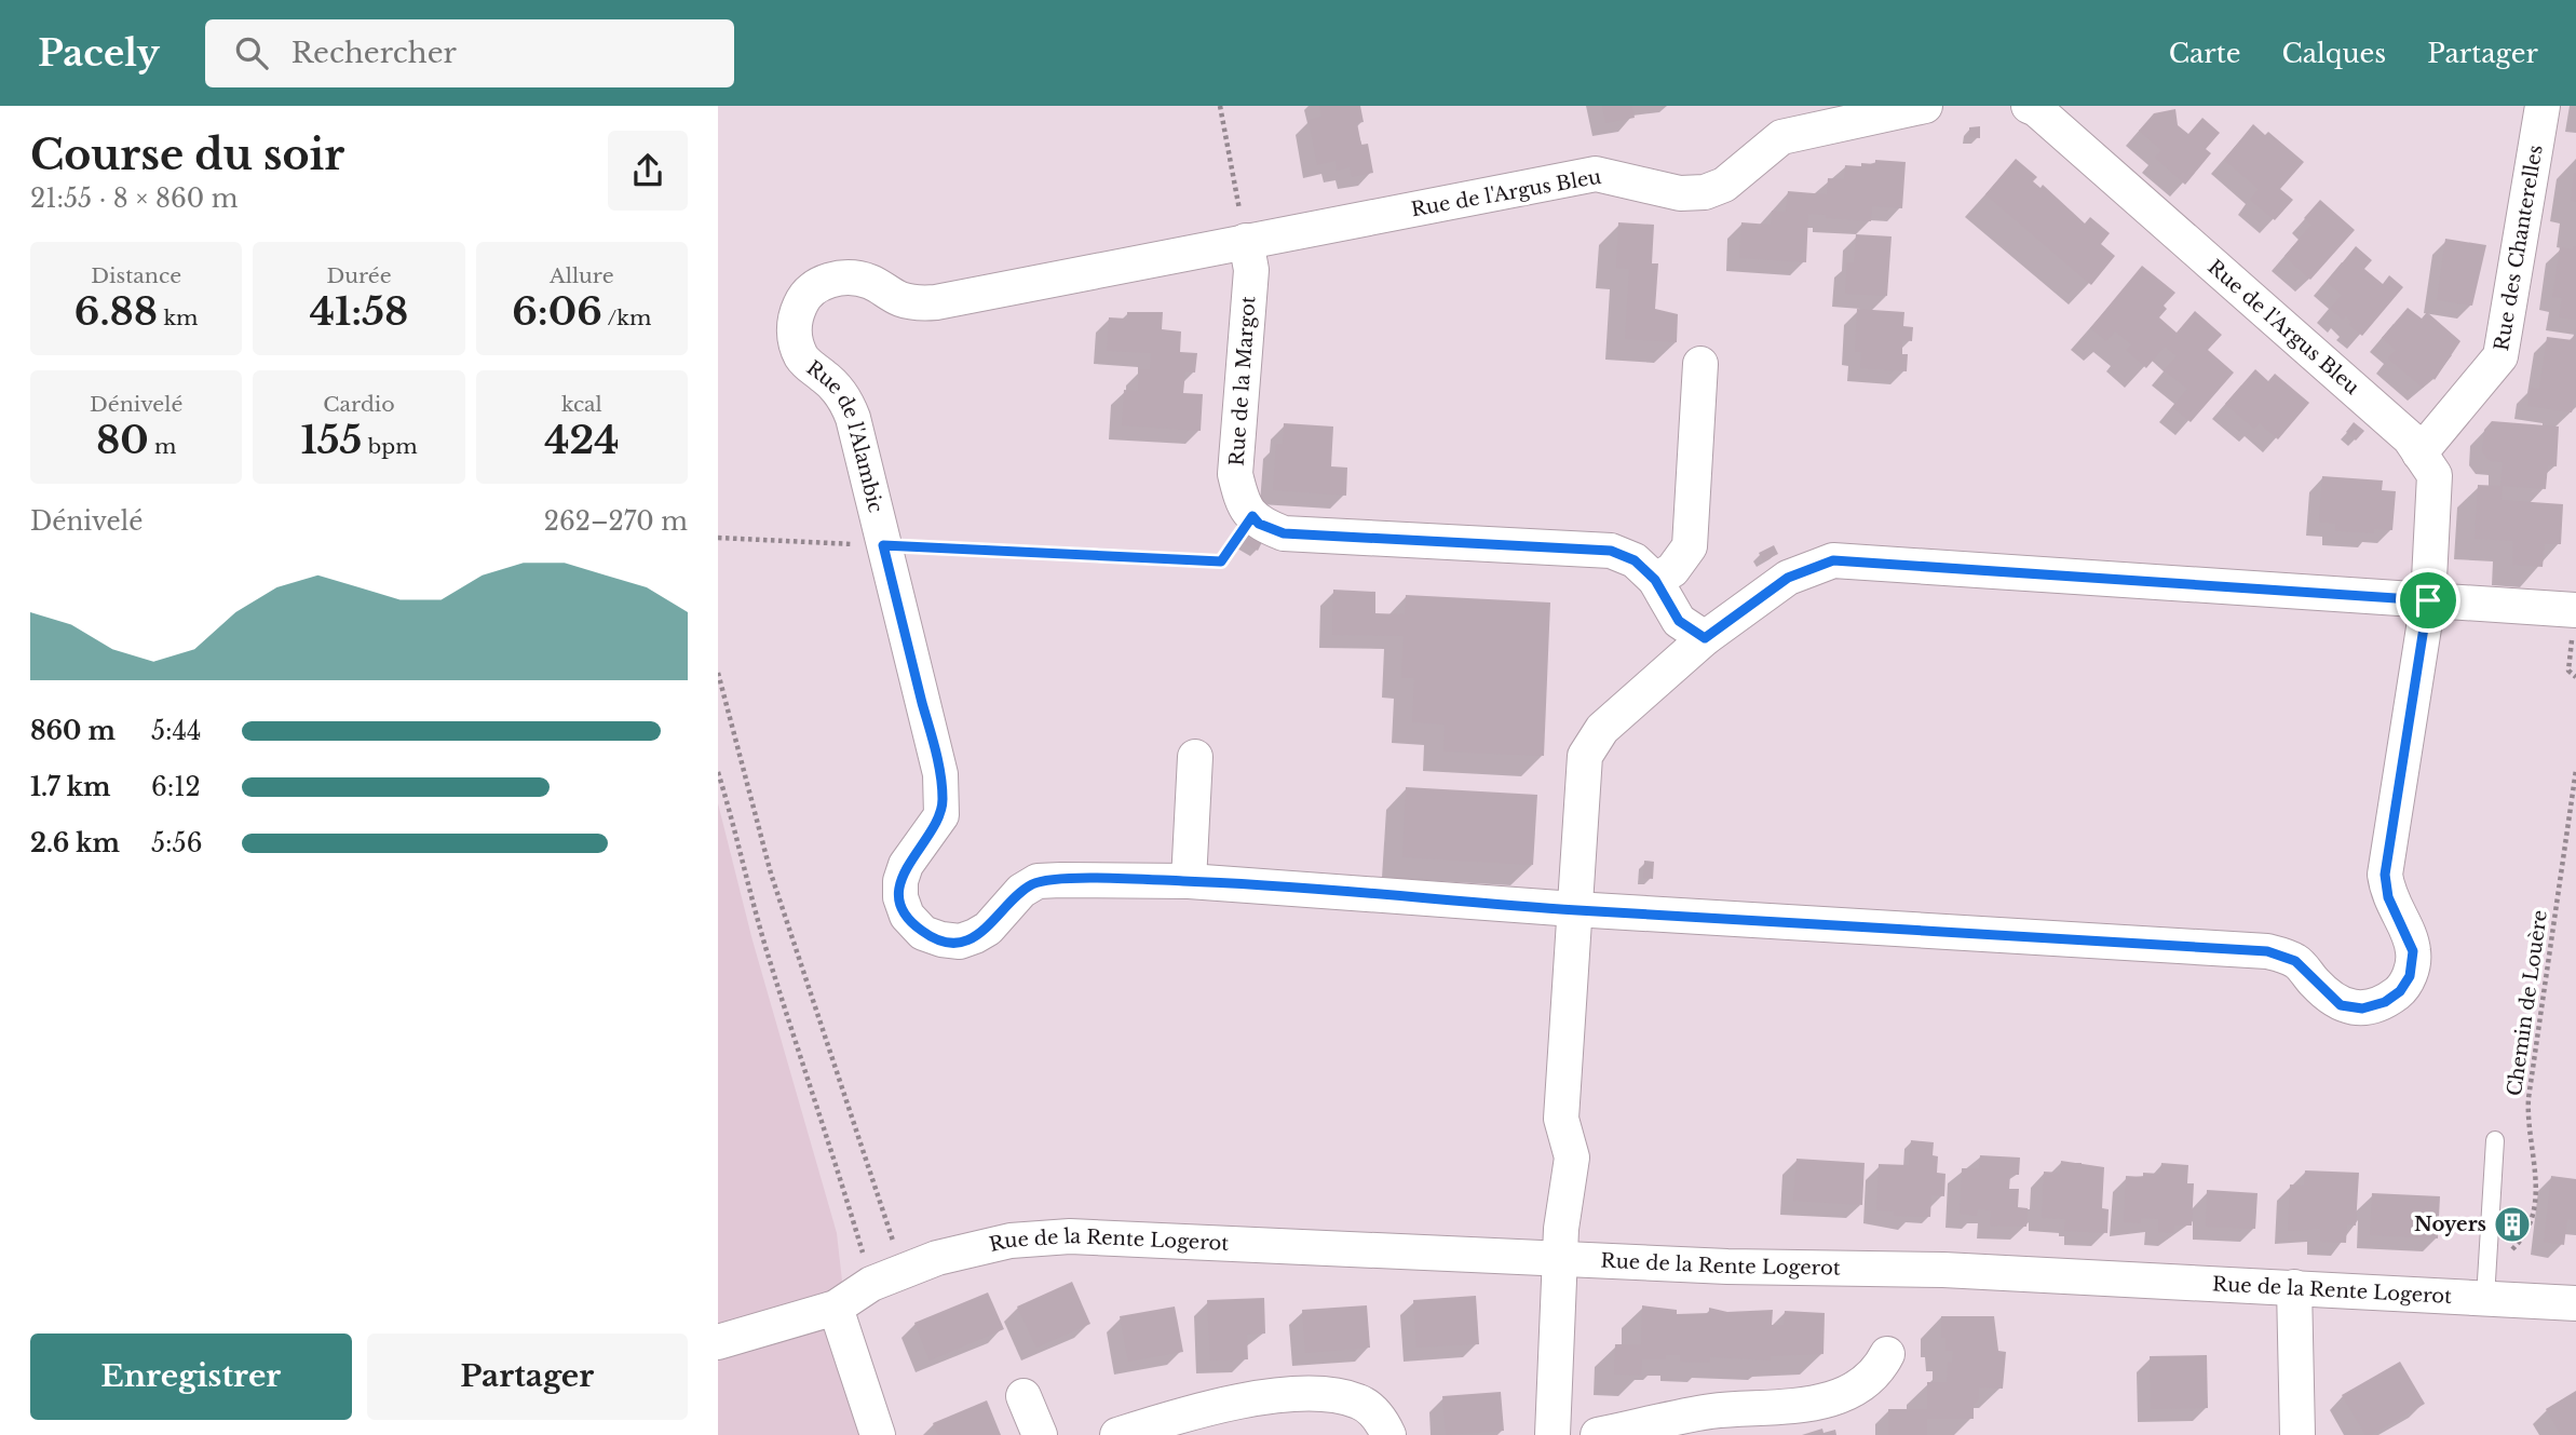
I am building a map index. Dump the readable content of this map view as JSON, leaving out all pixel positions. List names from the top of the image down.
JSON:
{
  "streets": {
    "street": [
      "Rue de l'Argus Bleu",
      "Rue des Chanterelles",
      "Rue de la Margot",
      "Rue de l'Alambic",
      "Rue de la Rente Logerot"
    ],
    "path": ["Chemin de Louère"]
  },
  "crossings": [
    ["Rue de l'Argus Bleu", "Rue des Chanterelles"],
    ["Rue de l'Argus Bleu", "Rue de la Margot"],
    ["Rue de l'Argus Bleu", "Rue de l'Alambic"],
    ["Rue de la Margot", "Rue de l'Alambic"]
  ],
  "places": {
    "building": ["Noyers"]
  },
  "page": {
    "header": "Pacely",
    "search": "Rechercher",
    "nav": ["Carte", "Calques", "Partager"],
    "heading": ["Course du soir", "21:55 · 8 × 860 m"],
    "stats": [
      ["Distance", "6.88 km"],
      ["Durée", "41:58"],
      ["Allure", "6:06 /km"],
      ["Dénivelé", "80 m"],
      ["Cardio", "155 bpm"],
      ["kcal", "424"]
    ],
    "chart": ["Dénivelé", "262–270 m"],
    "list": [
      {
        "name": "860 m",
        "note": "5:44"
      },
      {
        "name": "1.7 km",
        "note": "6:12"
      },
      {
        "name": "2.6 km",
        "note": "5:56"
      }
    ],
    "buttons": ["Enregistrer", "Partager"]
  }
}
